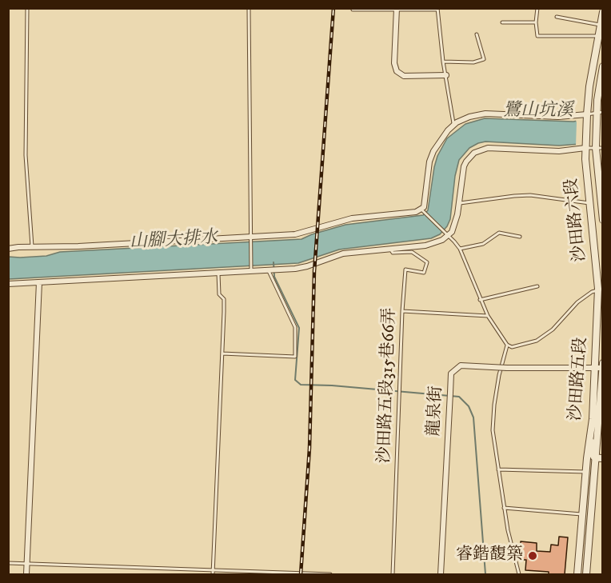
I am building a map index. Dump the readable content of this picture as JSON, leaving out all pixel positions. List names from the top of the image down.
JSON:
{
  "streets": {
    "street": ["沙田路六段", "沙田路五段", "龍泉街"],
    "lane": ["沙田路五段315巷66弄"]
  },
  "crossings": [
    ["沙田路六段", "沙田路五段"],
    ["沙田路五段", "龍泉街"]
  ],
  "water": ["鷺山坑溪", "山腳大排水"],
  "places": ["睿鍇馥築"]
}
